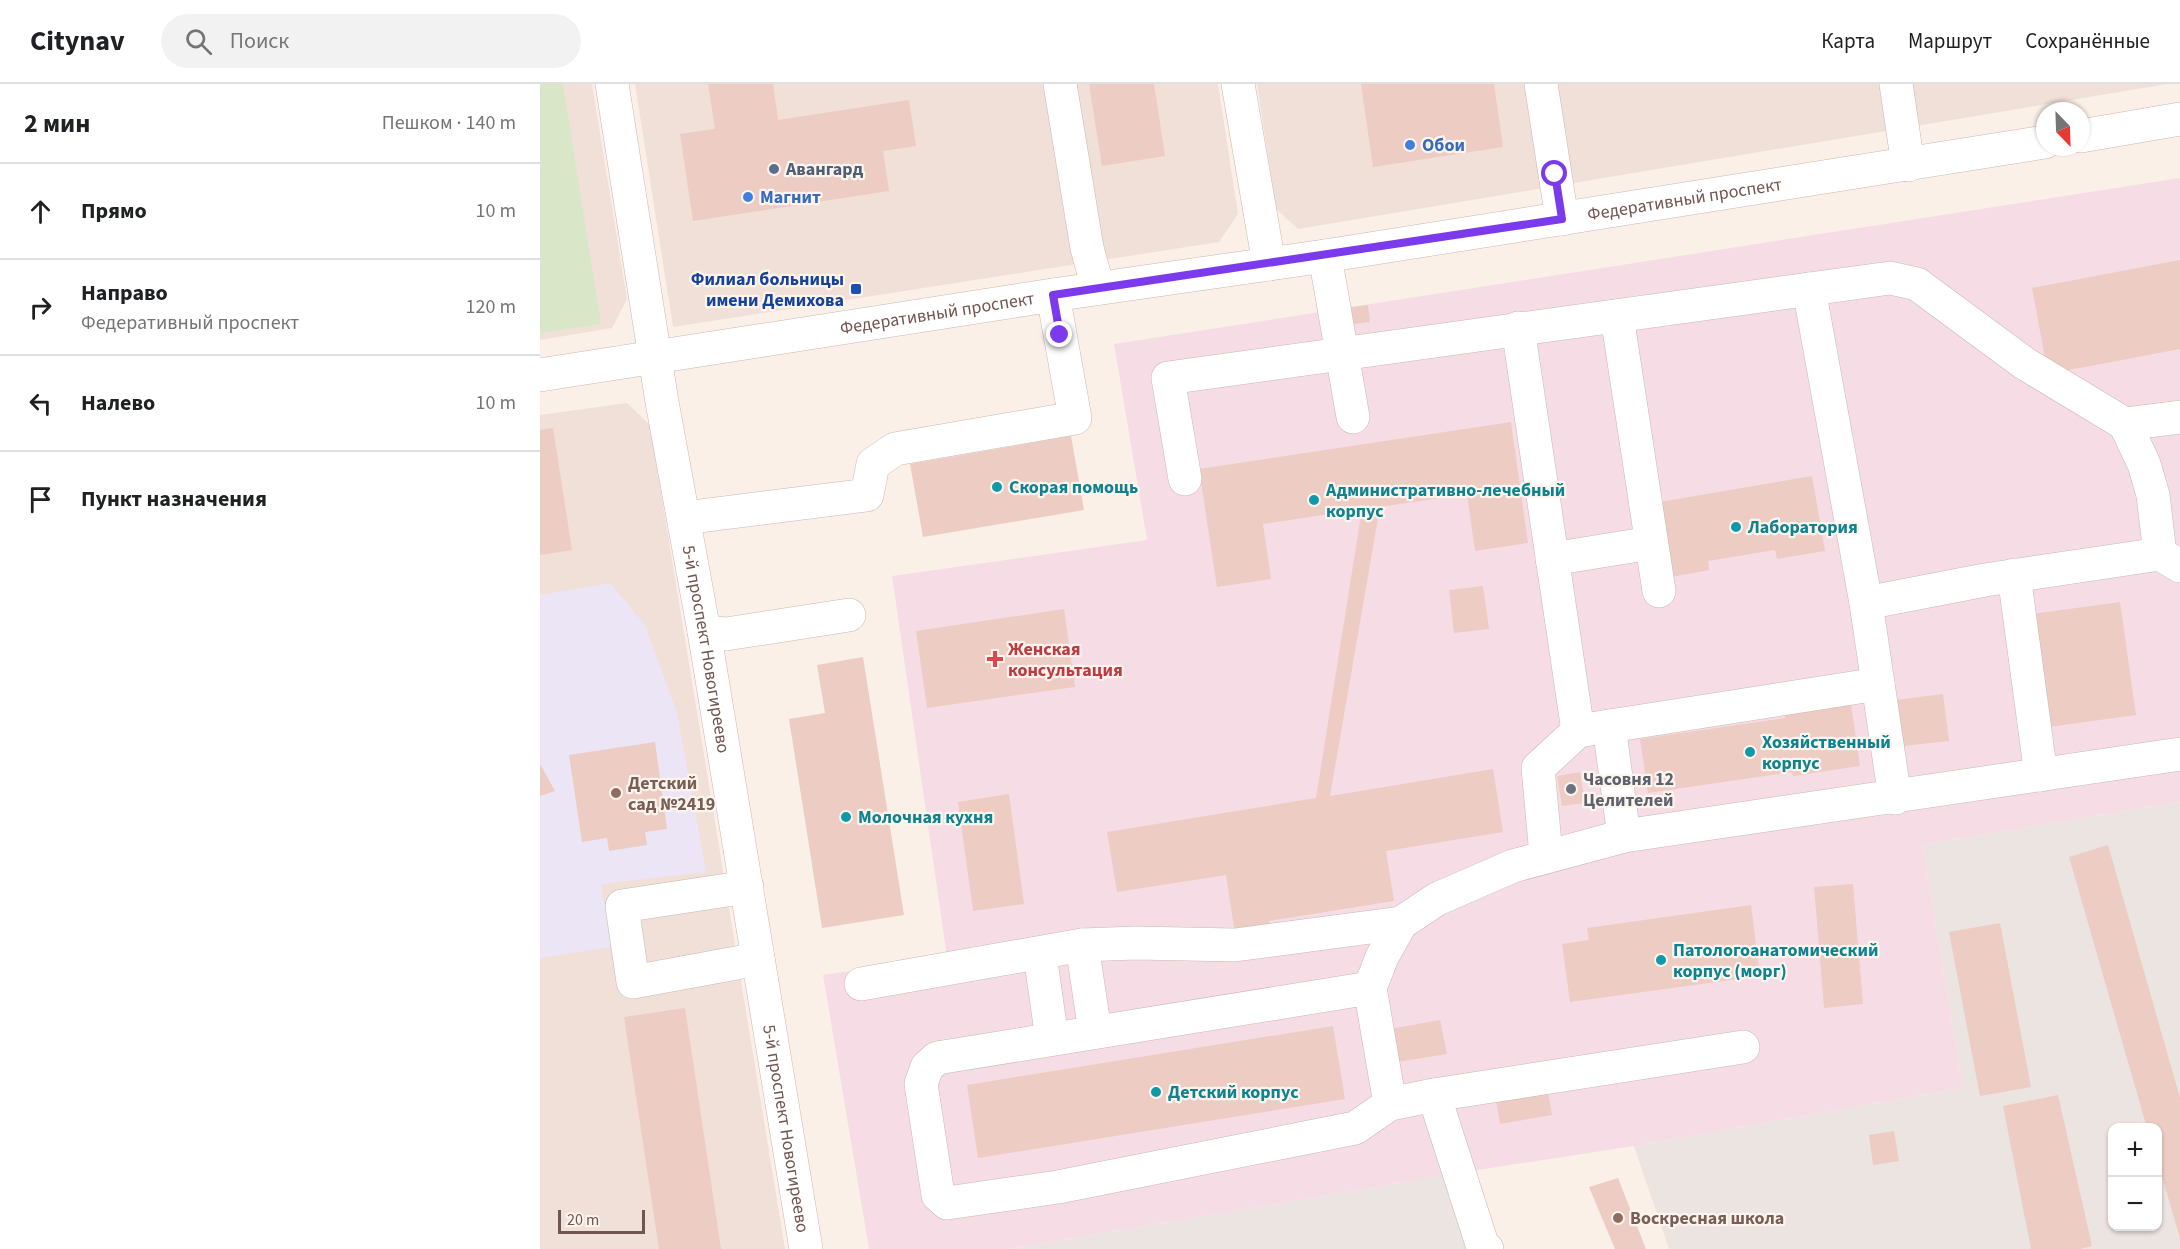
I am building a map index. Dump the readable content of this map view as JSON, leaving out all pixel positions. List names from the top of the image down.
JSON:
{
  "streets": {
    "street": ["Федеративный проспект", "5-й проспект Новогиреево"]
  },
  "crossings": [
    ["Федеративный проспект", "5-й проспект Новогиреево"]
  ],
  "places": {
    "other": [
      "Обои",
      "Авангард",
      "Магнит",
      "Скорая помощь",
      "Административно-лечебный корпус",
      "Лаборатория",
      "Хозяйственный корпус",
      "Часовня 12 Целителей",
      "Детский сад №2419",
      "Молочная кухня",
      "Патологоанатомический корпус (морг)",
      "Детский корпус",
      "Воскресная школа"
    ],
    "transit": ["Филиал больницы имени Демихова"],
    "health": ["Женская консультация"]
  },
  "scale_bar": "20 m",
  "north": "bottom right",
  "page": {
    "header": "Citynav",
    "search": "Поиск",
    "nav": ["Карта", "Маршрут", "Сохранённые"],
    "heading": ["2 мин", "Пешком · 140 m"],
    "list": [
      ["Прямо", "10 m"],
      ["Направо", "Федеративный проспект", "120 m"],
      ["Налево", "10 m"],
      "Пункт назначения"
    ],
    "map_buttons": ["+", "−"],
    "scale": "20 m"
  }
}
